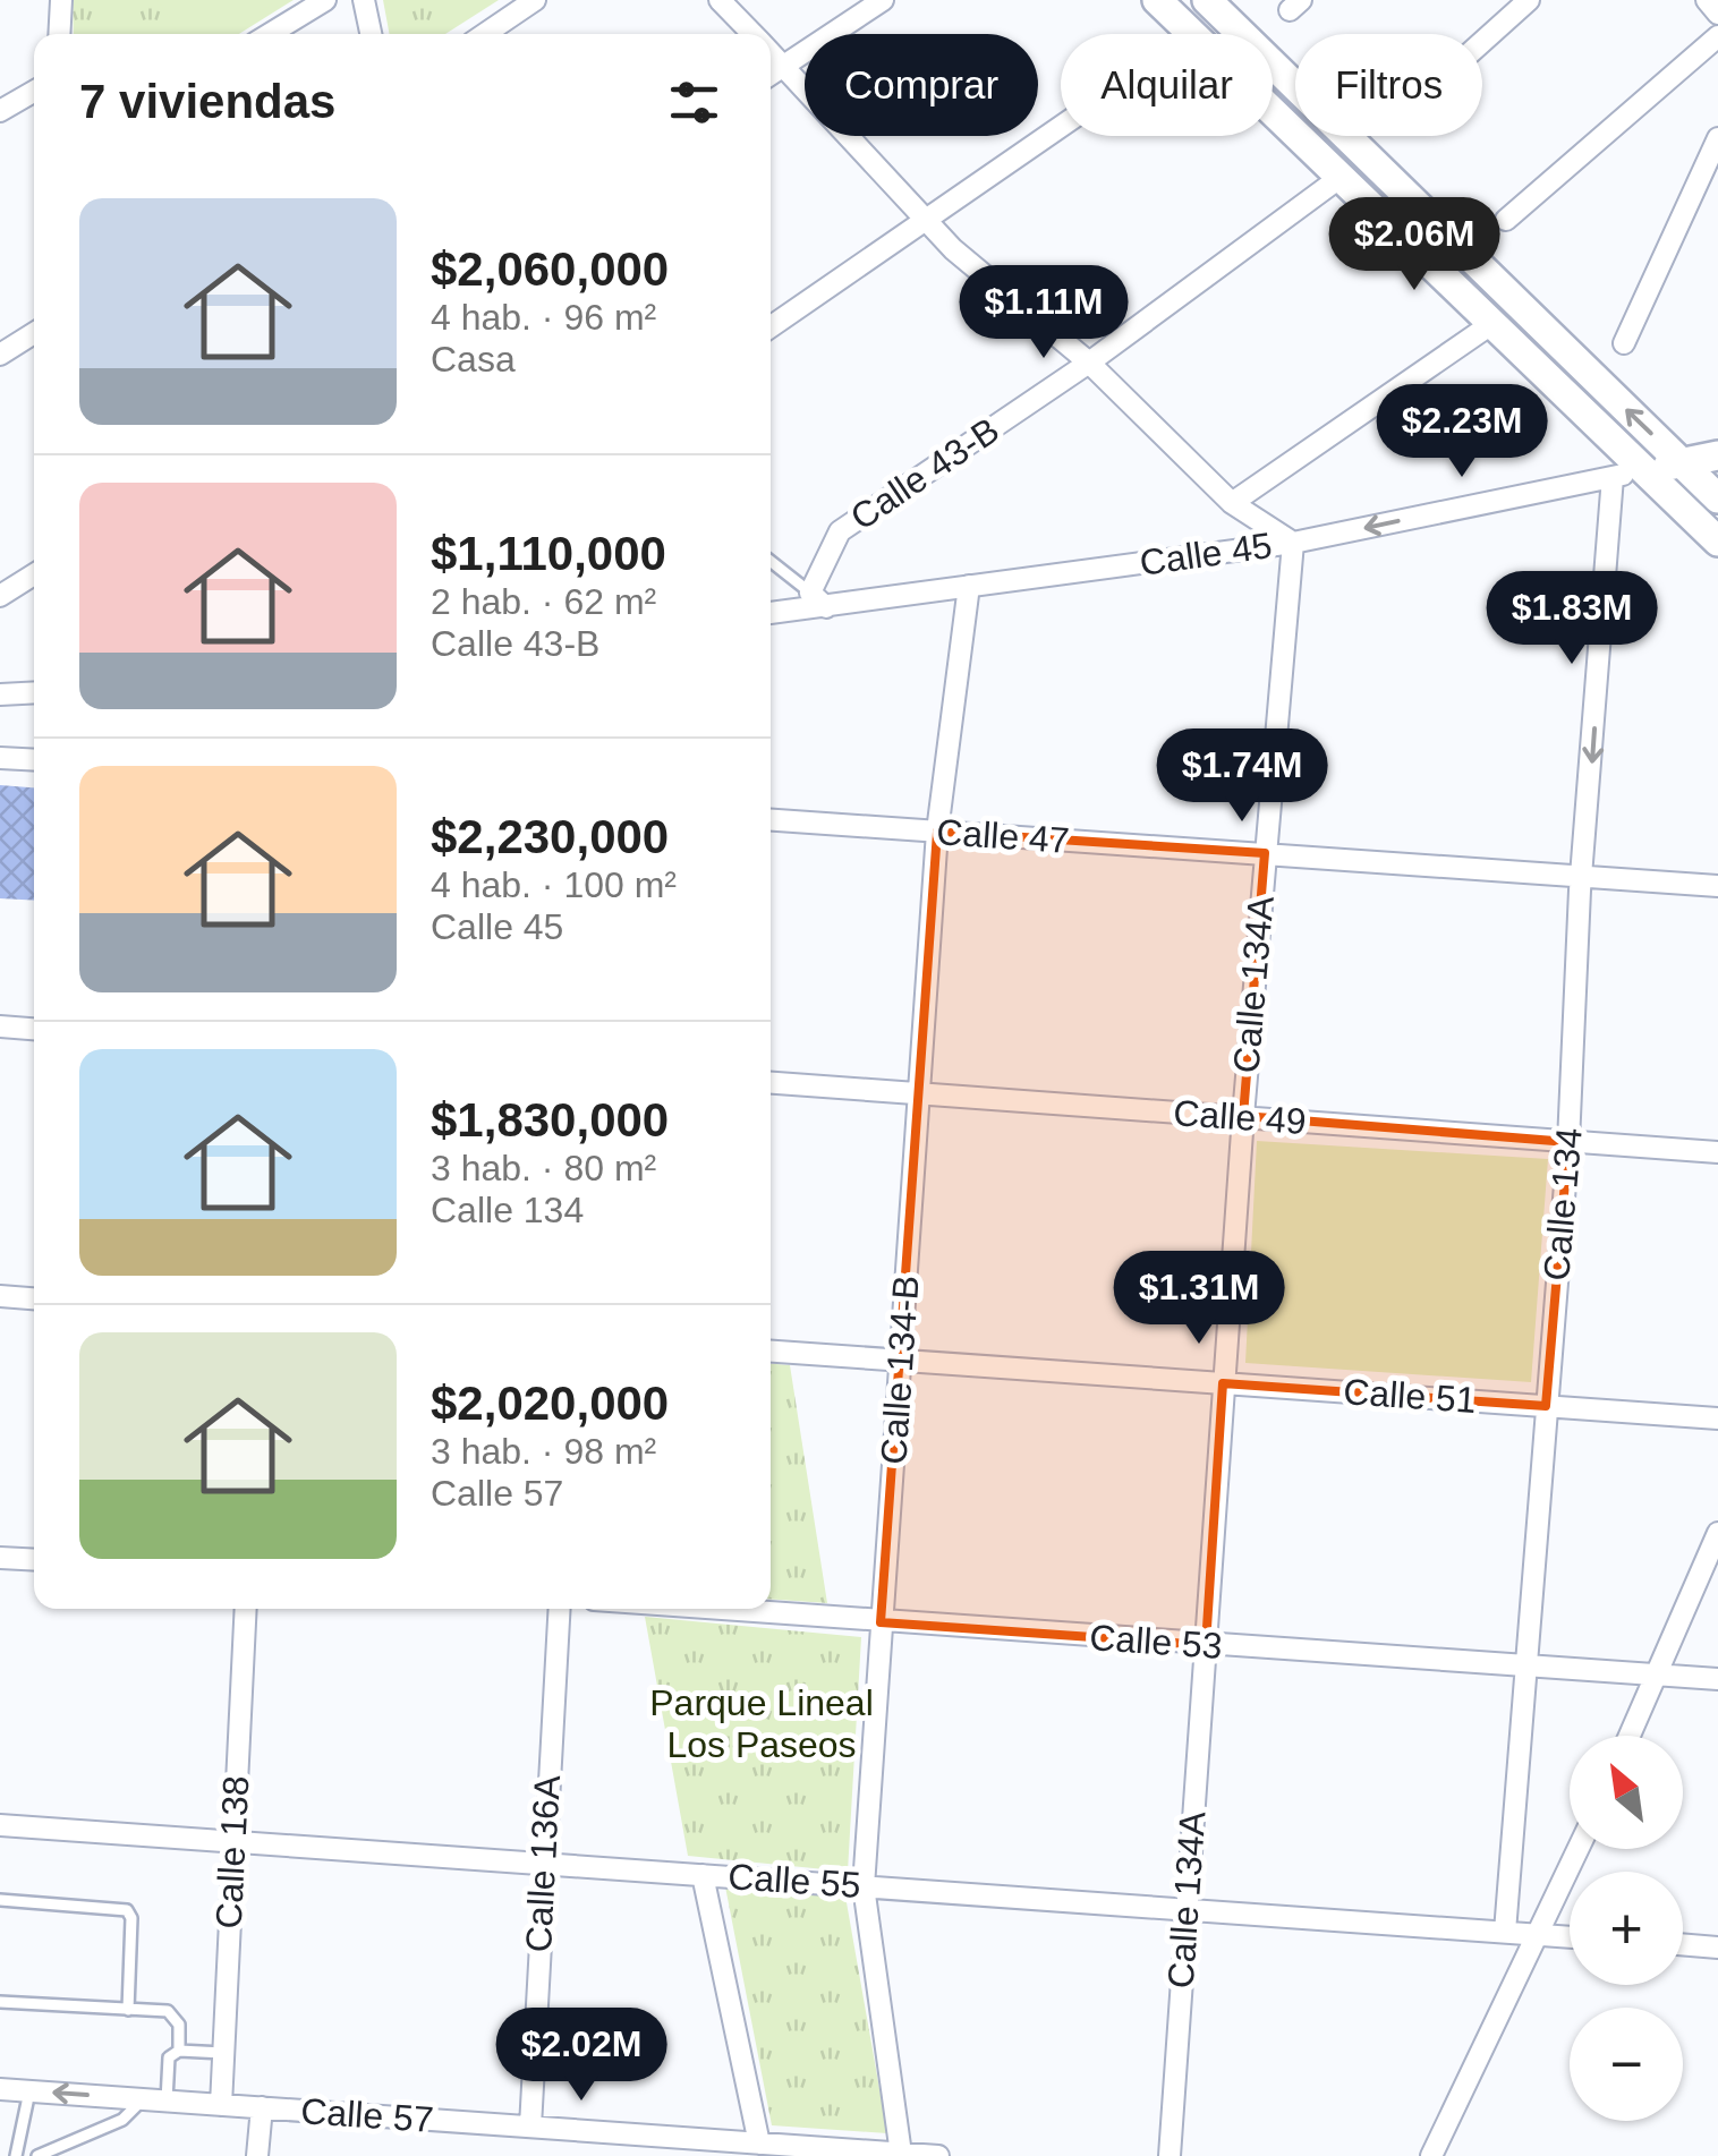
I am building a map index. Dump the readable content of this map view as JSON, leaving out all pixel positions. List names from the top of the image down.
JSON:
{
  "streets": {
    "street": [
      "Calle 43-B",
      "Calle 45",
      "Calle 47",
      "Calle 134A",
      "Calle 49",
      "Calle 134",
      "Calle 134-B",
      "Calle 51",
      "Calle 53",
      "Calle 138",
      "Calle 136A",
      "Calle 55",
      "Calle 57"
    ]
  },
  "crossings": [
    ["Calle 43-B", "Calle 45"],
    ["Calle 45", "Calle 134A"],
    ["Calle 45", "Calle 134"],
    ["Calle 45", "Calle 134-B"],
    ["Calle 47", "Calle 134A"],
    ["Calle 47", "Calle 134"],
    ["Calle 47", "Calle 134-B"],
    ["Calle 134A", "Calle 49"],
    ["Calle 134A", "Calle 51"],
    ["Calle 134A", "Calle 53"],
    ["Calle 134A", "Calle 55"],
    ["Calle 49", "Calle 134"],
    ["Calle 49", "Calle 134-B"],
    ["Calle 134", "Calle 51"],
    ["Calle 134", "Calle 53"],
    ["Calle 134", "Calle 55"],
    ["Calle 134-B", "Calle 51"],
    ["Calle 134-B", "Calle 53"],
    ["Calle 134-B", "Calle 55"],
    ["Calle 134-B", "Calle 57"],
    ["Calle 138", "Calle 55"],
    ["Calle 138", "Calle 57"],
    ["Calle 136A", "Calle 55"],
    ["Calle 136A", "Calle 57"]
  ],
  "parks": ["Parque Lineal Los Paseos"],
  "north": "top left",
  "page": {
    "chip": ["Comprar", "Alquilar", "Filtros"],
    "heading": "7 viviendas",
    "list": [
      {
        "name": "$2,060,000",
        "note": "4 hab. · 96 m² · Casa"
      },
      {
        "name": "$1,110,000",
        "note": "2 hab. · 62 m² · Calle 43-B"
      },
      {
        "name": "$2,230,000",
        "note": "4 hab. · 100 m² · Calle 45"
      },
      {
        "name": "$1,830,000",
        "note": "3 hab. · 80 m² · Calle 134"
      },
      {
        "name": "$2,020,000",
        "note": "3 hab. · 98 m² · Calle 57"
      }
    ],
    "price": [
      "$2.06M",
      "$1.11M",
      "$2.23M",
      "$1.83M",
      "$1.74M",
      "$1.31M",
      "$2.02M"
    ],
    "map_buttons": ["+", "−"]
  }
}
